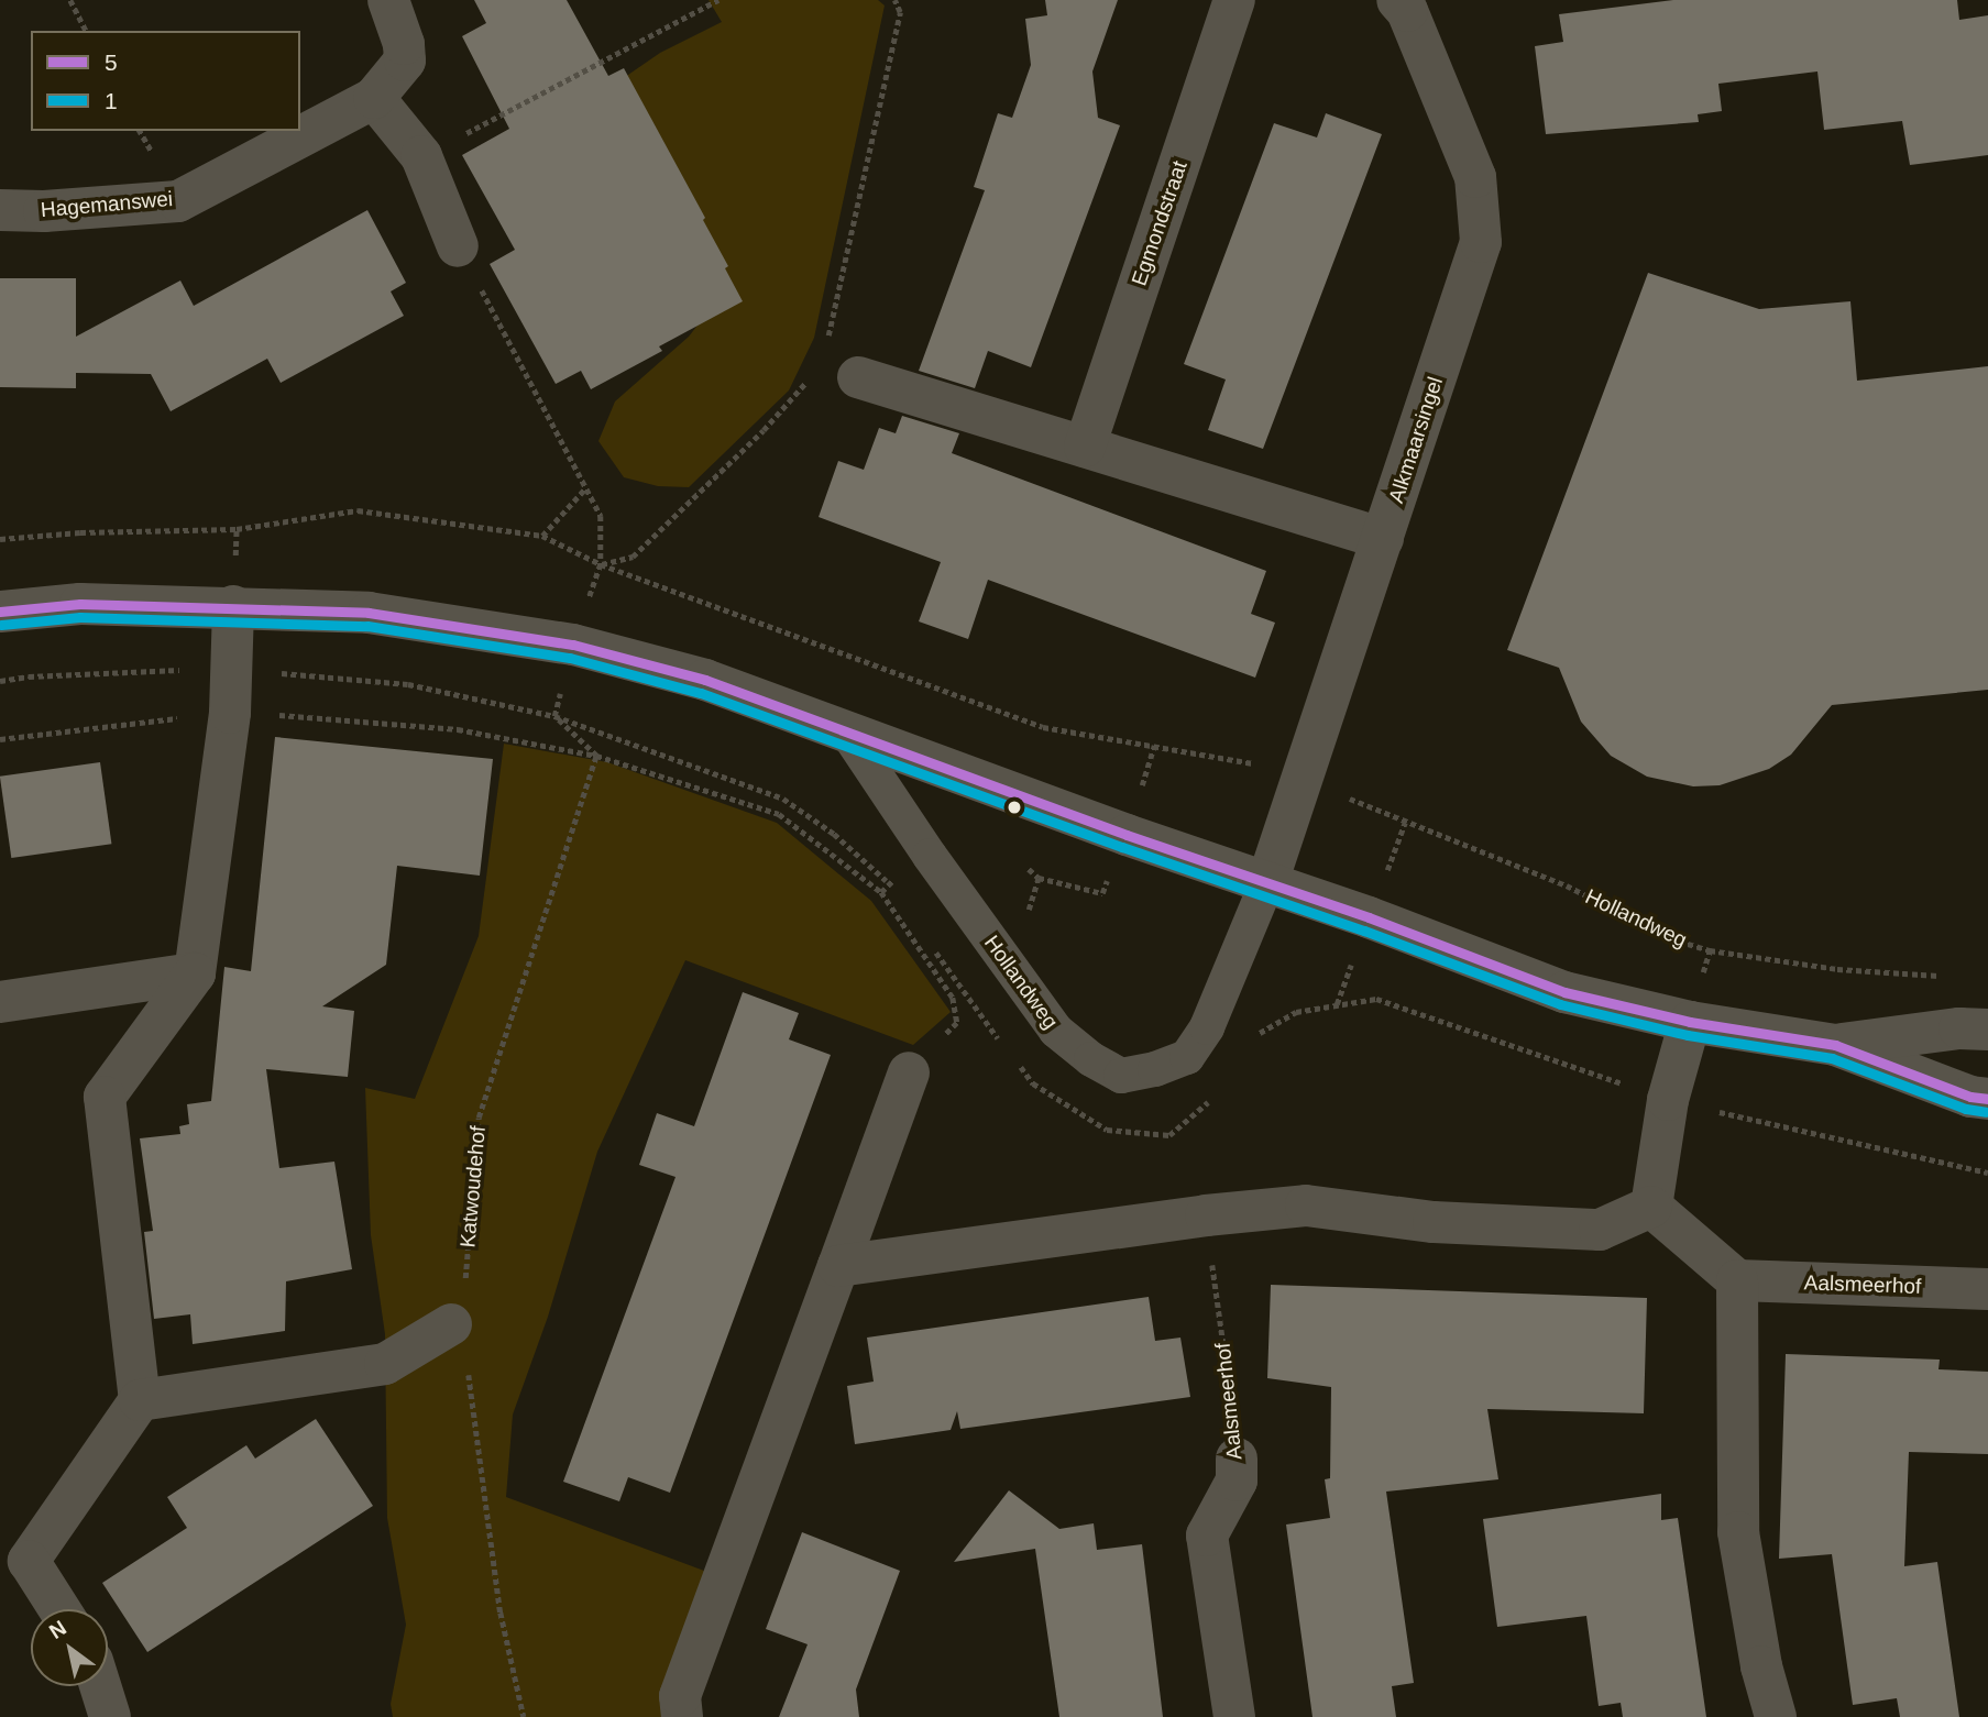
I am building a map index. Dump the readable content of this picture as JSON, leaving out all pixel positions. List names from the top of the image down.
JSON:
{
  "streets": {
    "street": [
      "Hagemanswei",
      "Egmondstraat",
      "Alkmaarsingel",
      "Aalsmeerhof"
    ],
    "lane": ["Hollandweg"],
    "path": ["Katwoudehof"]
  },
  "crossings": [
    ["Alkmaarsingel", "Hollandweg"]
  ],
  "lines": ["transit line 5", "transit line 1"],
  "legend": ["5", "1"],
  "north": "top left"
}
